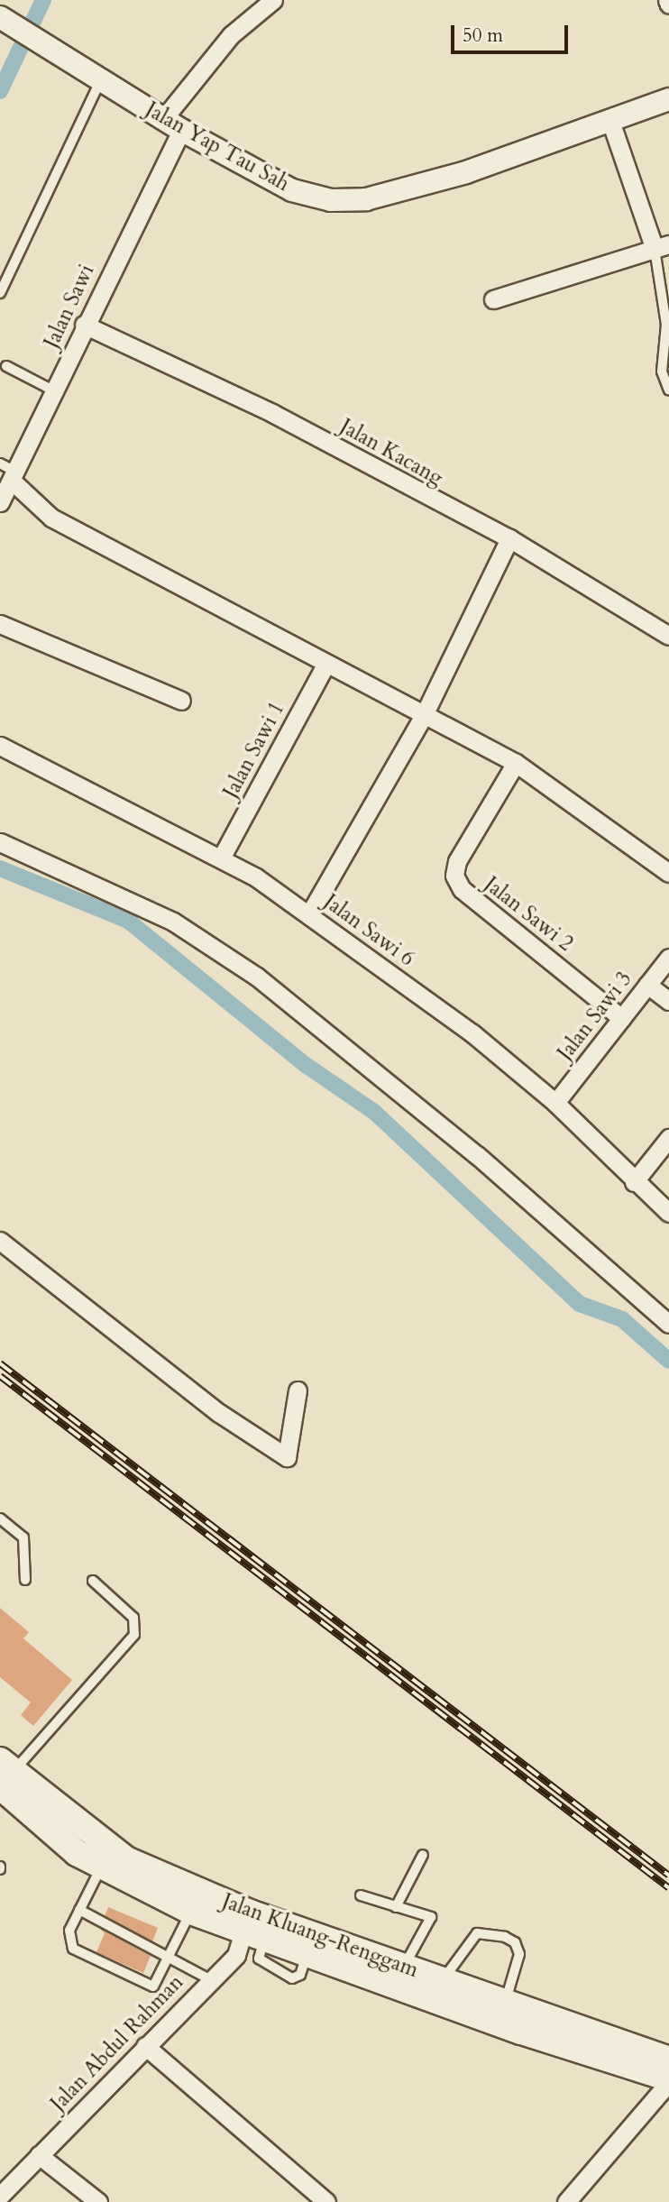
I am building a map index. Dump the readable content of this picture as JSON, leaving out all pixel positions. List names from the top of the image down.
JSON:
{
  "streets": {
    "main road": ["Jalan Kluang-Renggam"],
    "street": [
      "Jalan Yap Tau Sah",
      "Jalan Sawi",
      "Jalan Kacang",
      "Jalan Sawi 1",
      "Jalan Sawi 2",
      "Jalan Sawi 6",
      "Jalan Sawi 3",
      "Jalan Abdul Rahman"
    ]
  },
  "crossings": [
    ["Jalan Yap Tau Sah", "Jalan Sawi"],
    ["Jalan Sawi", "Jalan Kacang"],
    ["Jalan Sawi 1", "Jalan Sawi 6"],
    ["Jalan Sawi 2", "Jalan Sawi 3"],
    ["Jalan Sawi 6", "Jalan Sawi 3"],
    ["Jalan Kluang-Renggam", "Jalan Abdul Rahman"]
  ],
  "scale_bar": "50 m"
}
